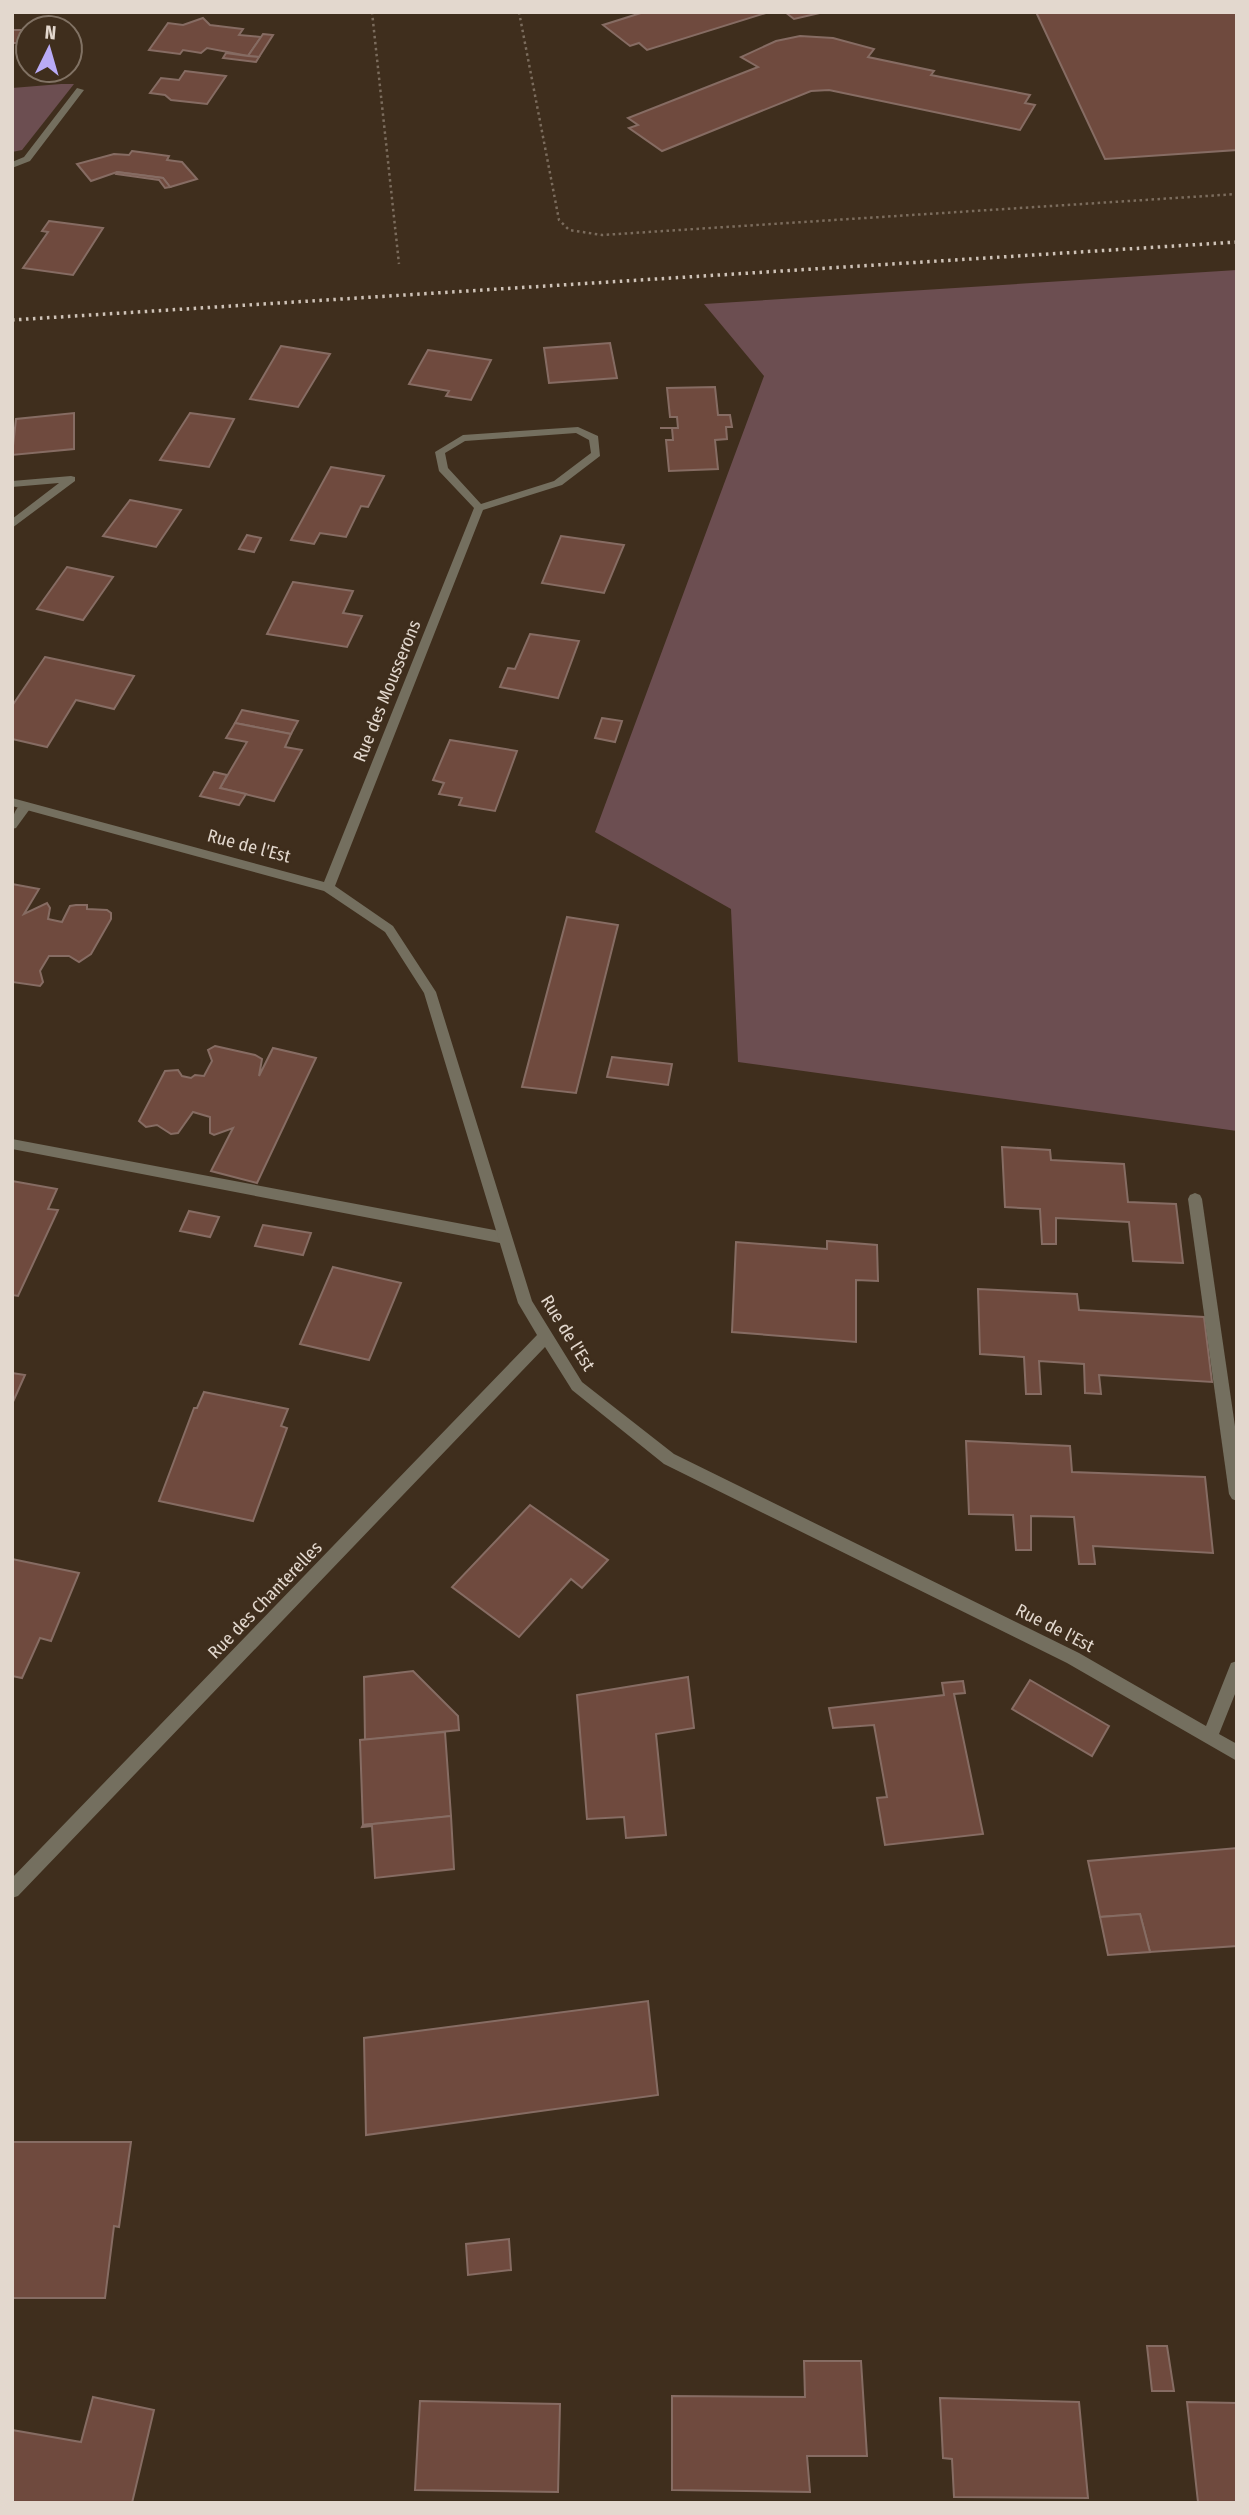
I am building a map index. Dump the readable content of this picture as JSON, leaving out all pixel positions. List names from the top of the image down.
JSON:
{
  "streets": {
    "street": ["Rue des Mousserons", "Rue de l'Est", "Rue des Chanterelles"]
  },
  "crossings": [
    ["Rue des Mousserons", "Rue de l'Est"],
    ["Rue de l'Est", "Rue des Chanterelles"]
  ],
  "north": "top"
}
